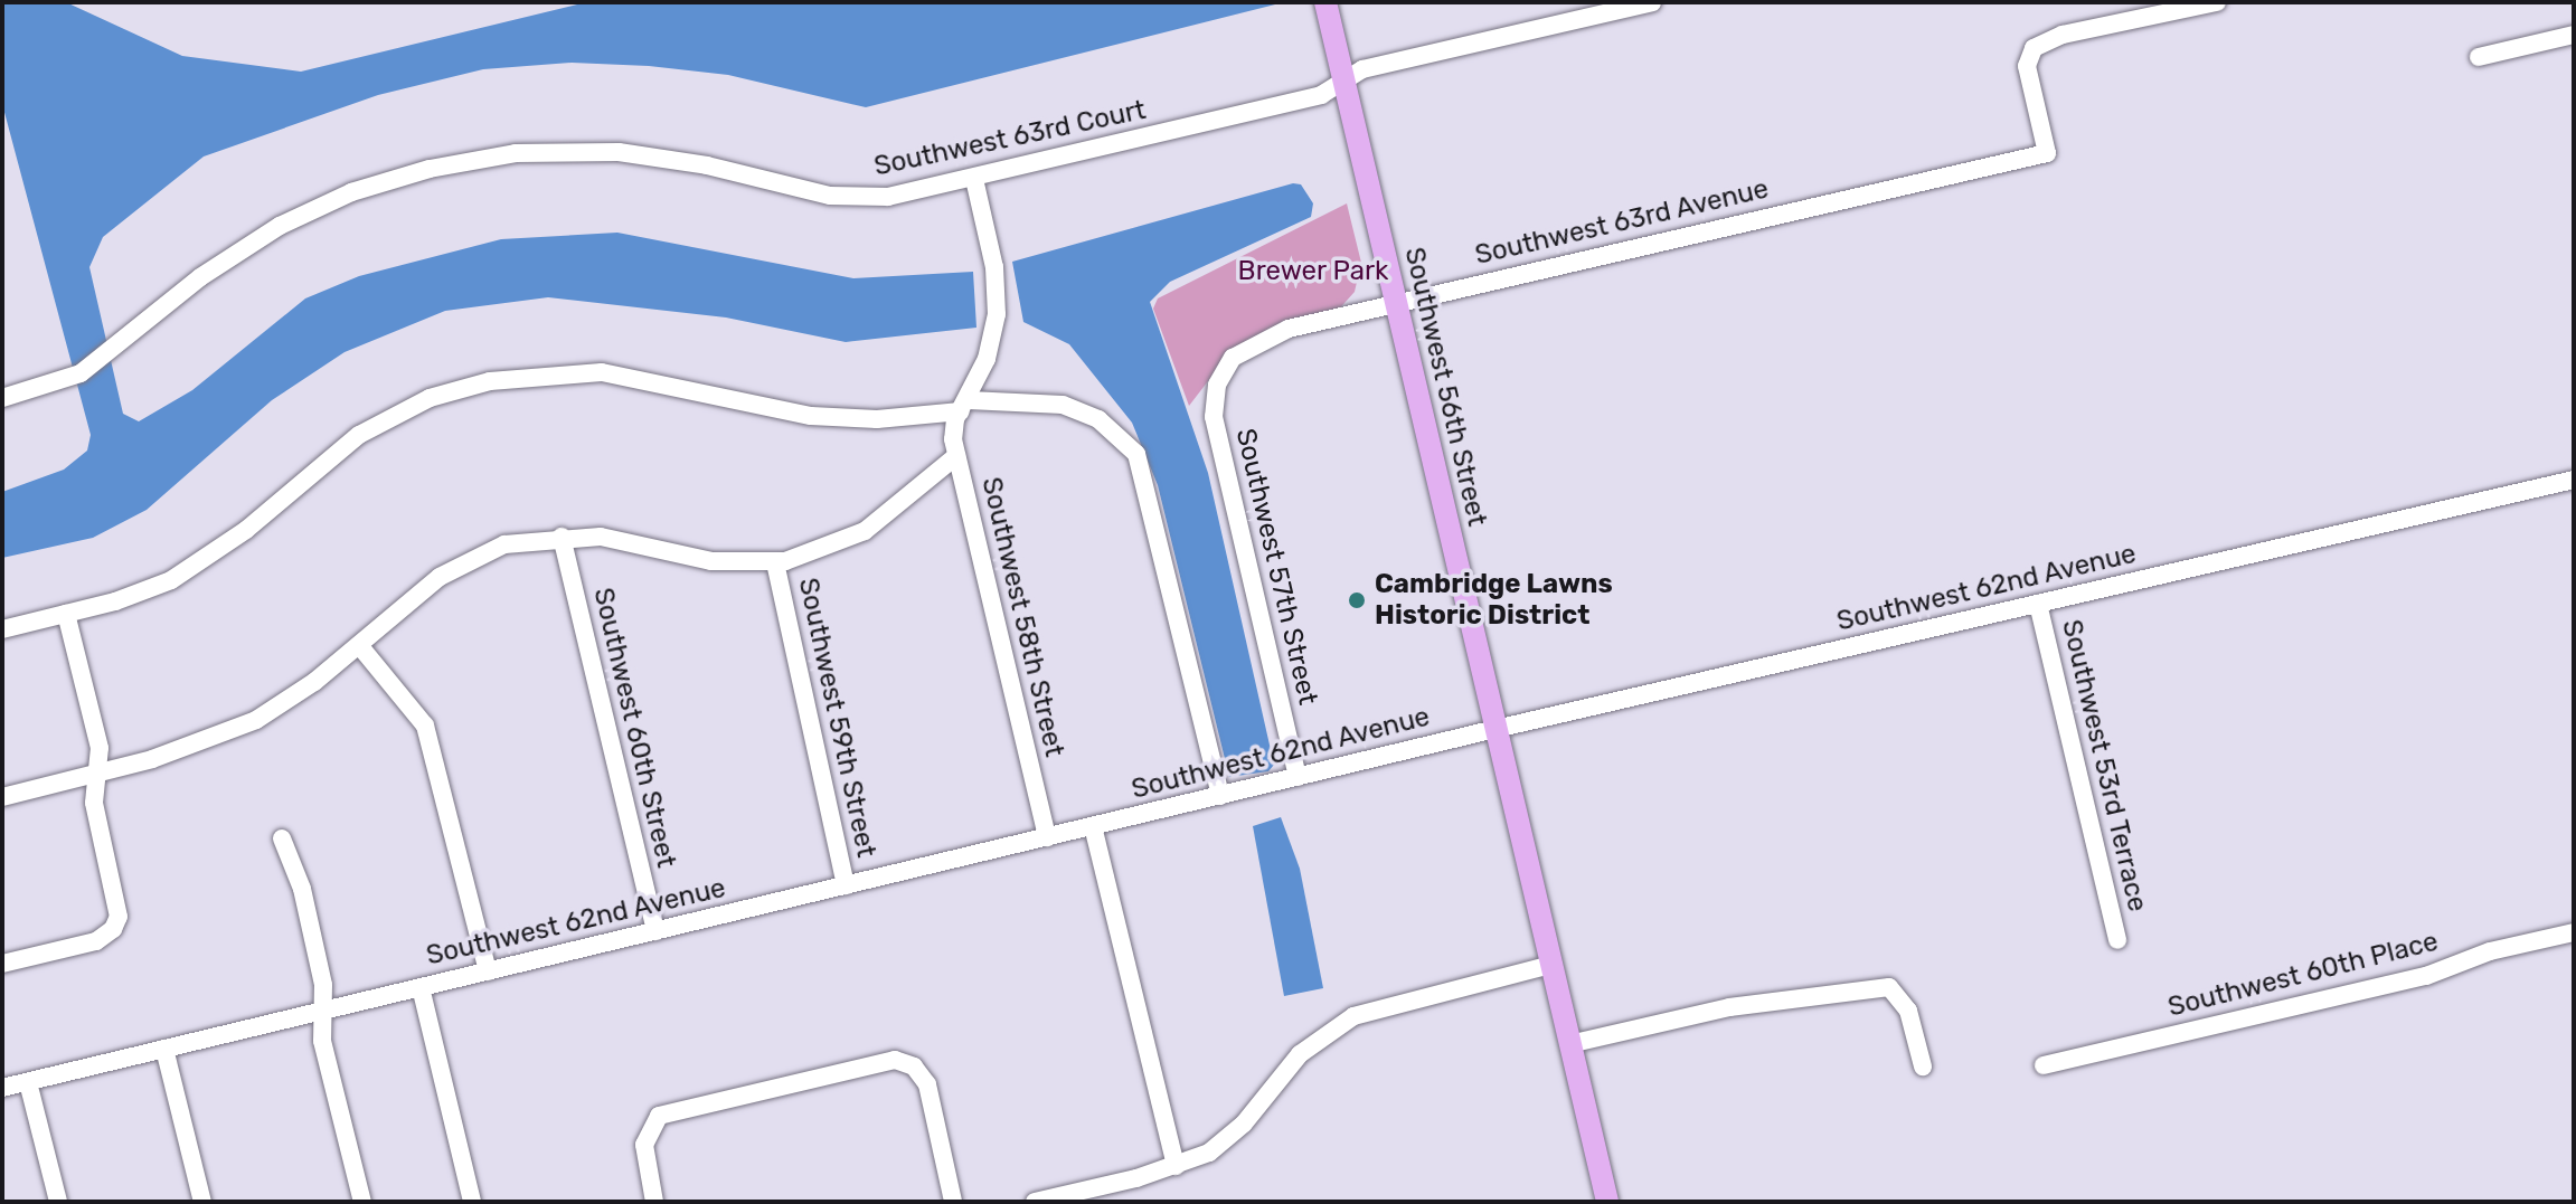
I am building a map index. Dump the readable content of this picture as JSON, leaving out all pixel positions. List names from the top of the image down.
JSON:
{
  "streets": {
    "main road": ["Southwest 56th Street"],
    "street": [
      "Southwest 63rd Court",
      "Southwest 63rd Avenue",
      "Southwest 57th Street",
      "Southwest 62nd Avenue",
      "Southwest 58th Street",
      "Southwest 59th Street",
      "Southwest 60th Street",
      "Southwest 53rd Terrace",
      "Southwest 60th Place"
    ]
  },
  "crossings": [
    ["Southwest 63rd Court", "Southwest 56th Street"],
    ["Southwest 63rd Court", "Southwest 58th Street"],
    ["Southwest 63rd Avenue", "Southwest 56th Street"],
    ["Southwest 63rd Avenue", "Southwest 57th Street"],
    ["Southwest 56th Street", "Southwest 62nd Avenue"],
    ["Southwest 57th Street", "Southwest 62nd Avenue"],
    ["Southwest 62nd Avenue", "Southwest 58th Street"],
    ["Southwest 62nd Avenue", "Southwest 59th Street"],
    ["Southwest 62nd Avenue", "Southwest 60th Street"],
    ["Southwest 62nd Avenue", "Southwest 53rd Terrace"]
  ],
  "parks": ["Brewer Park"],
  "places": ["Cambridge Lawns Historic District"]
}
